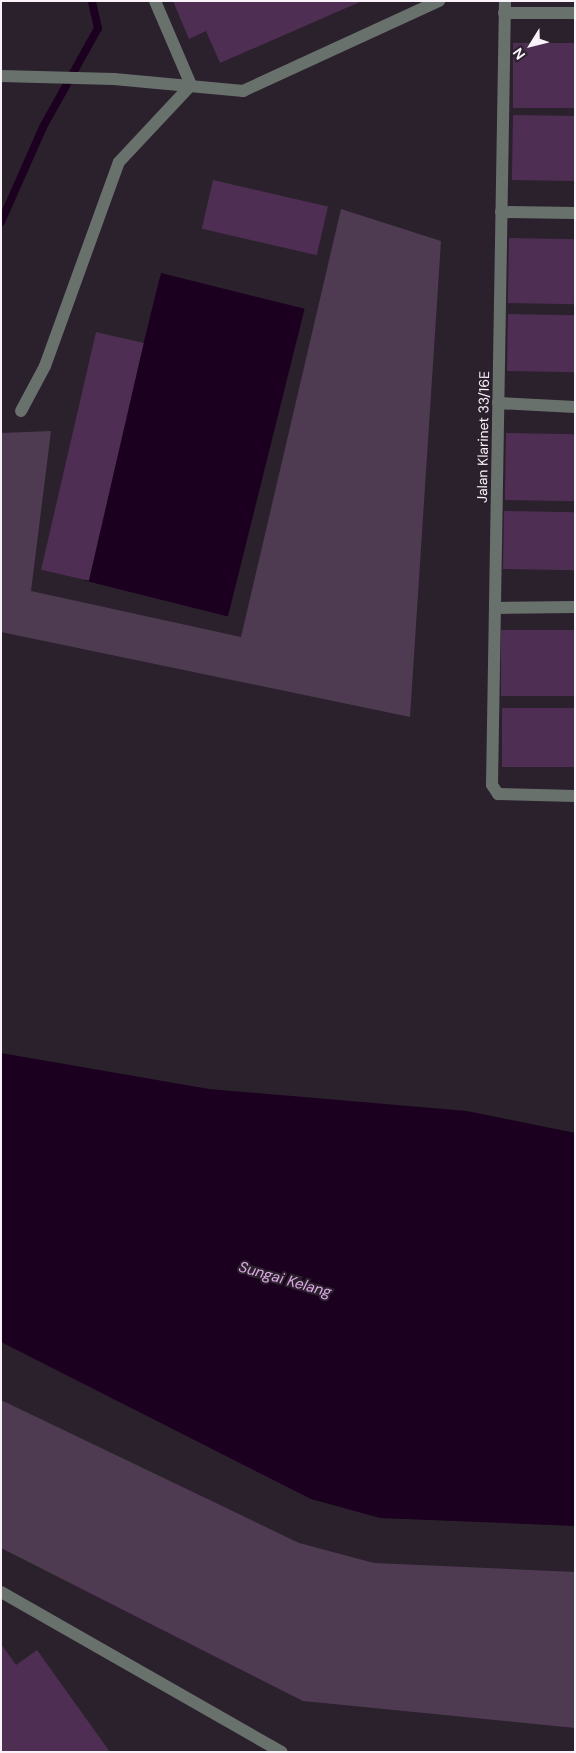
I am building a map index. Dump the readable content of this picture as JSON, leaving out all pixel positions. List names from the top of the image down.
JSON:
{
  "streets": {
    "street": ["Jalan Klarinet 33/16E"]
  },
  "water": ["Sungai Kelang"],
  "north": "bottom left"
}
